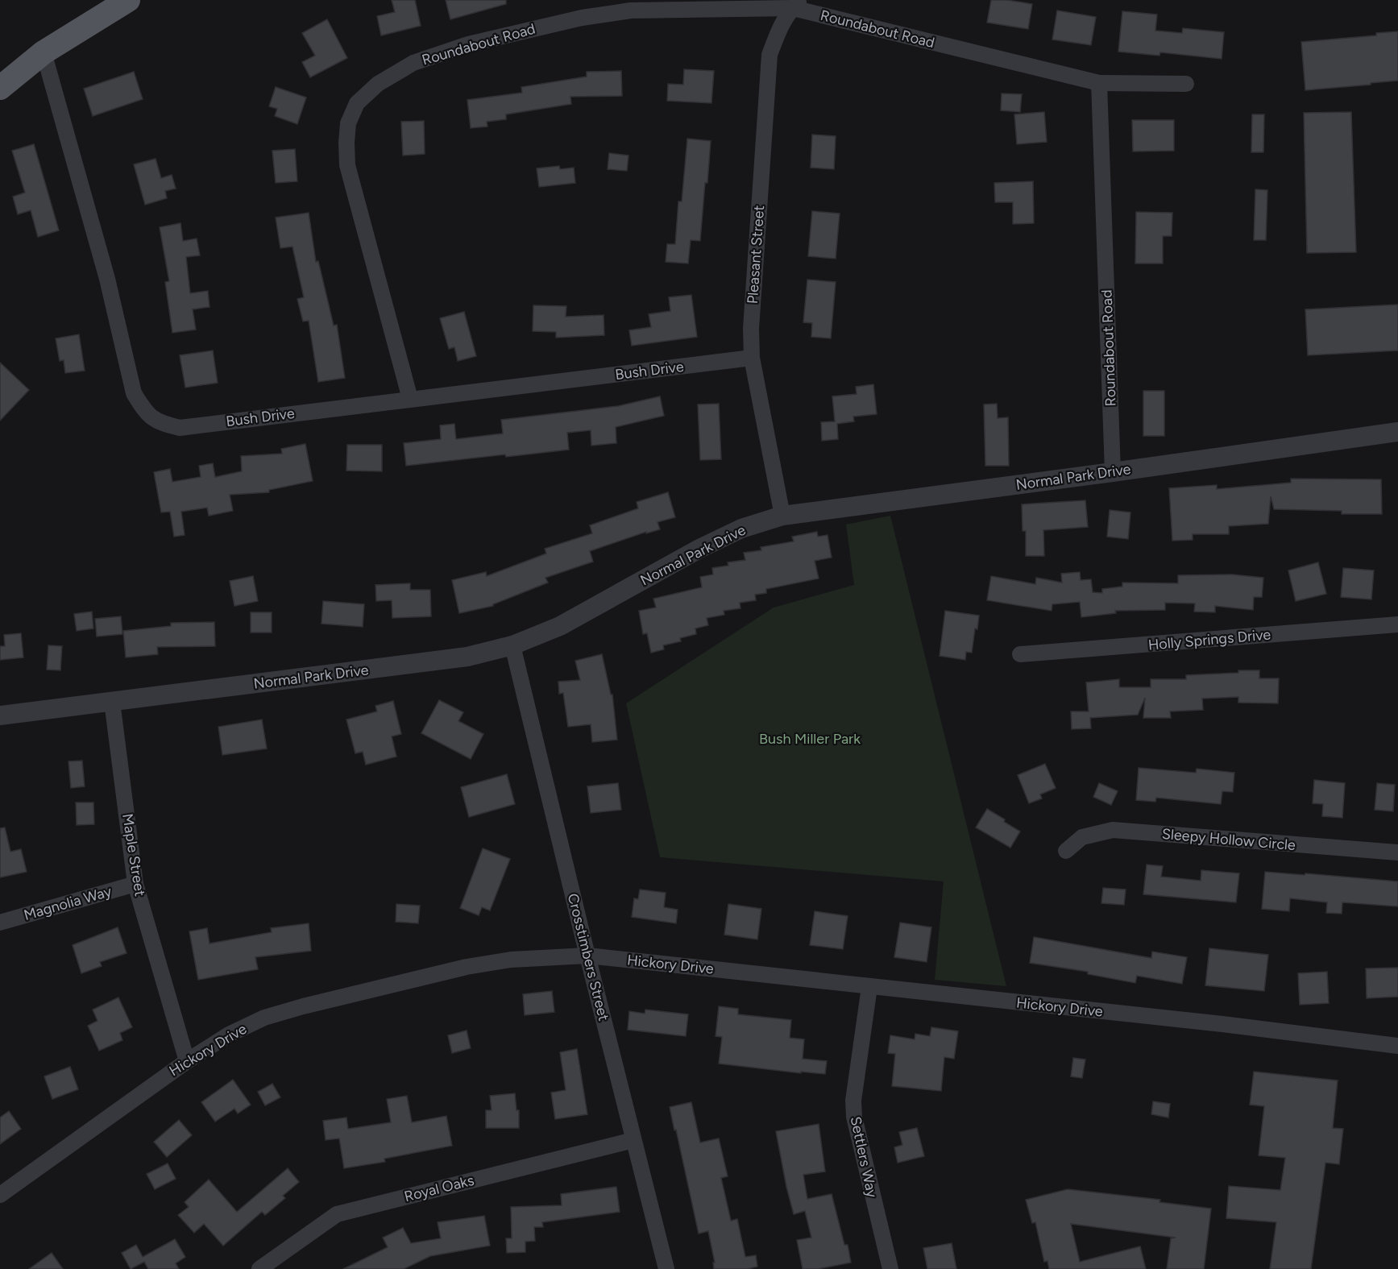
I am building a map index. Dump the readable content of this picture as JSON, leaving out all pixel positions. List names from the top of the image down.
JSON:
{
  "streets": {
    "street": [
      "Roundabout Road",
      "Pleasant Street",
      "Bush Drive",
      "Normal Park Drive",
      "Holly Springs Drive",
      "Sleepy Hollow Circle",
      "Maple Street",
      "Magnolia Way",
      "Crosstimbers Street",
      "Hickory Drive",
      "Settlers Way",
      "Royal Oaks"
    ]
  },
  "crossings": [
    ["Roundabout Road", "Pleasant Street"],
    ["Roundabout Road", "Bush Drive"],
    ["Roundabout Road", "Normal Park Drive"],
    ["Pleasant Street", "Bush Drive"],
    ["Pleasant Street", "Normal Park Drive"],
    ["Normal Park Drive", "Maple Street"],
    ["Normal Park Drive", "Crosstimbers Street"],
    ["Maple Street", "Magnolia Way"],
    ["Maple Street", "Hickory Drive"],
    ["Crosstimbers Street", "Hickory Drive"],
    ["Crosstimbers Street", "Royal Oaks"],
    ["Hickory Drive", "Settlers Way"]
  ],
  "parks": ["Bush Miller Park"]
}
